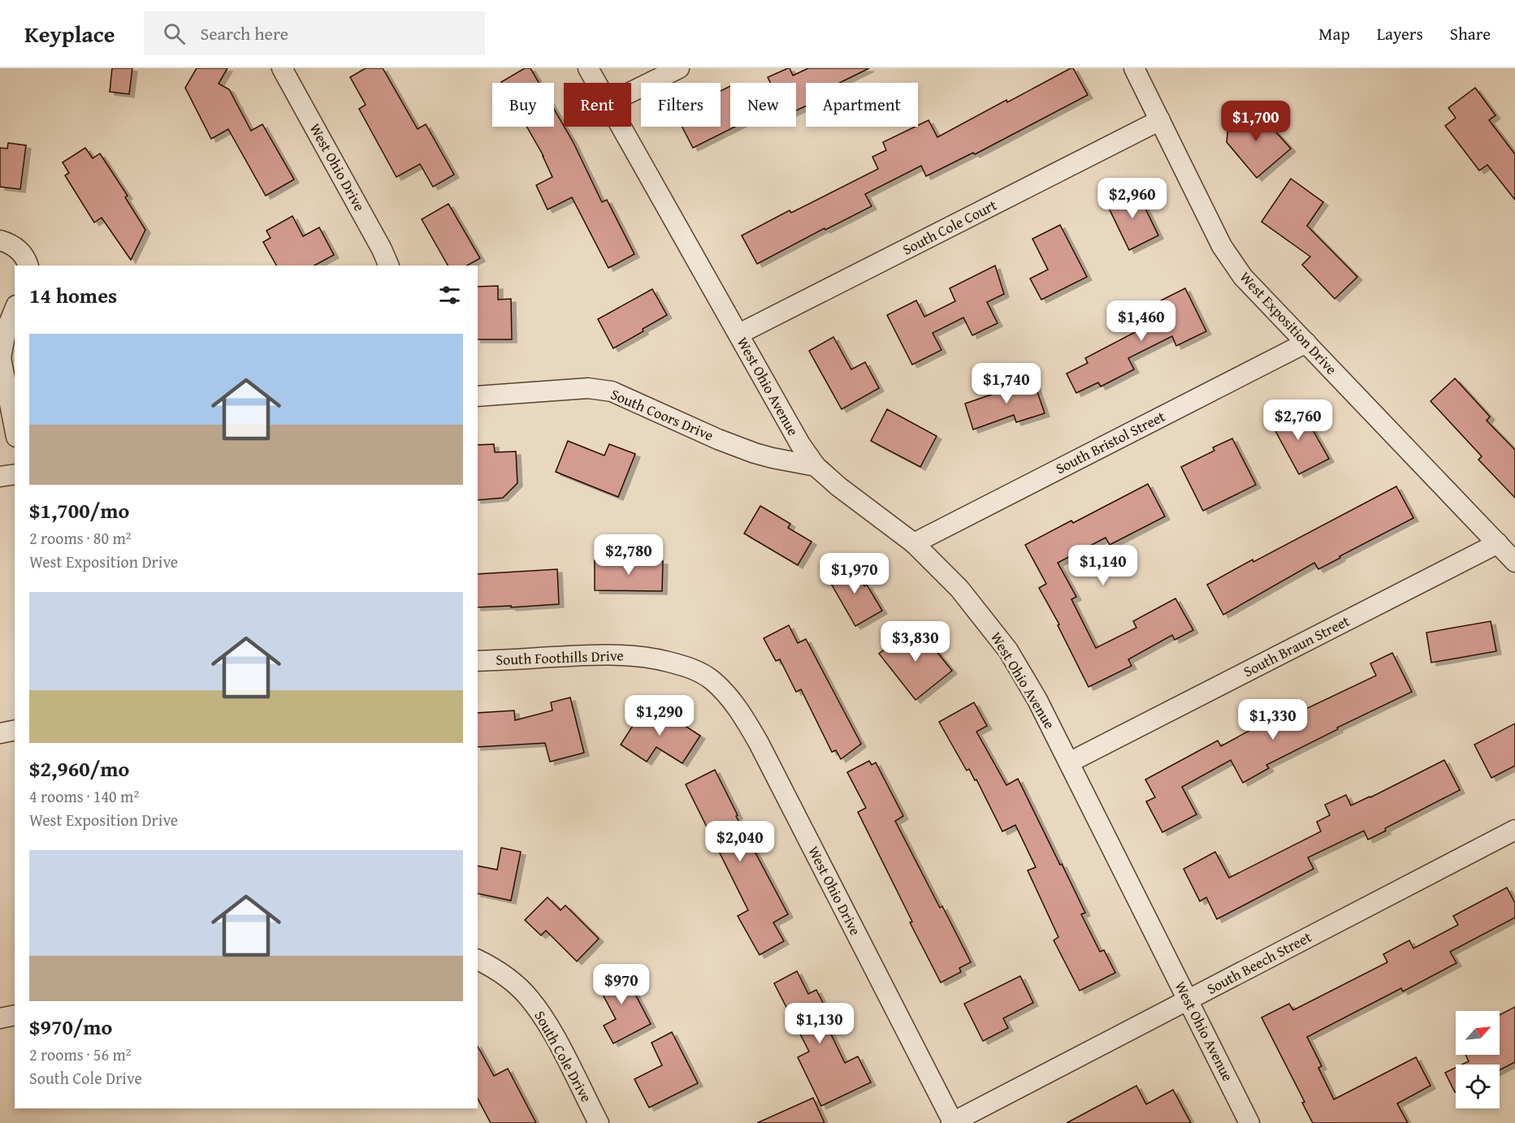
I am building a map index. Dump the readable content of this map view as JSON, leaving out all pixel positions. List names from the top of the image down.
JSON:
{
  "streets": {
    "street": [
      "West Ohio Drive",
      "South Cole Court",
      "West Exposition Drive",
      "West Ohio Avenue",
      "South Coors Drive",
      "South Bristol Street",
      "South Braun Street",
      "South Foothills Drive",
      "South Beech Street",
      "South Cole Drive"
    ]
  },
  "crossings": [
    ["West Ohio Drive", "South Foothills Drive"],
    ["West Ohio Drive", "South Beech Street"],
    ["South Cole Court", "West Exposition Drive"],
    ["South Cole Court", "West Ohio Avenue"],
    ["West Exposition Drive", "South Bristol Street"],
    ["West Exposition Drive", "South Braun Street"],
    ["West Ohio Avenue", "South Coors Drive"],
    ["West Ohio Avenue", "South Bristol Street"],
    ["West Ohio Avenue", "South Braun Street"],
    ["West Ohio Avenue", "South Beech Street"]
  ],
  "north": "top right",
  "page": {
    "header": "Keyplace",
    "search": "Search here",
    "nav": ["Map", "Layers", "Share"],
    "chip": [
      "Buy",
      "Rent",
      "Filters",
      "New",
      "Apartment"
    ],
    "price": [
      "$1,700",
      "$2,960",
      "$1,460",
      "$1,740",
      "$2,760",
      "$2,780",
      "$1,140",
      "$1,970",
      "$3,830",
      "$1,290",
      "$1,330",
      "$2,040",
      "$970",
      "$1,130"
    ],
    "heading": "14 homes",
    "list": [
      {
        "name": "$1,700/mo",
        "note": "2 rooms · 80 m² · West Exposition Drive"
      },
      {
        "name": "$2,960/mo",
        "note": "4 rooms · 140 m² · West Exposition Drive"
      },
      {
        "name": "$970/mo",
        "note": "2 rooms · 56 m² · South Cole Drive"
      }
    ]
  }
}
